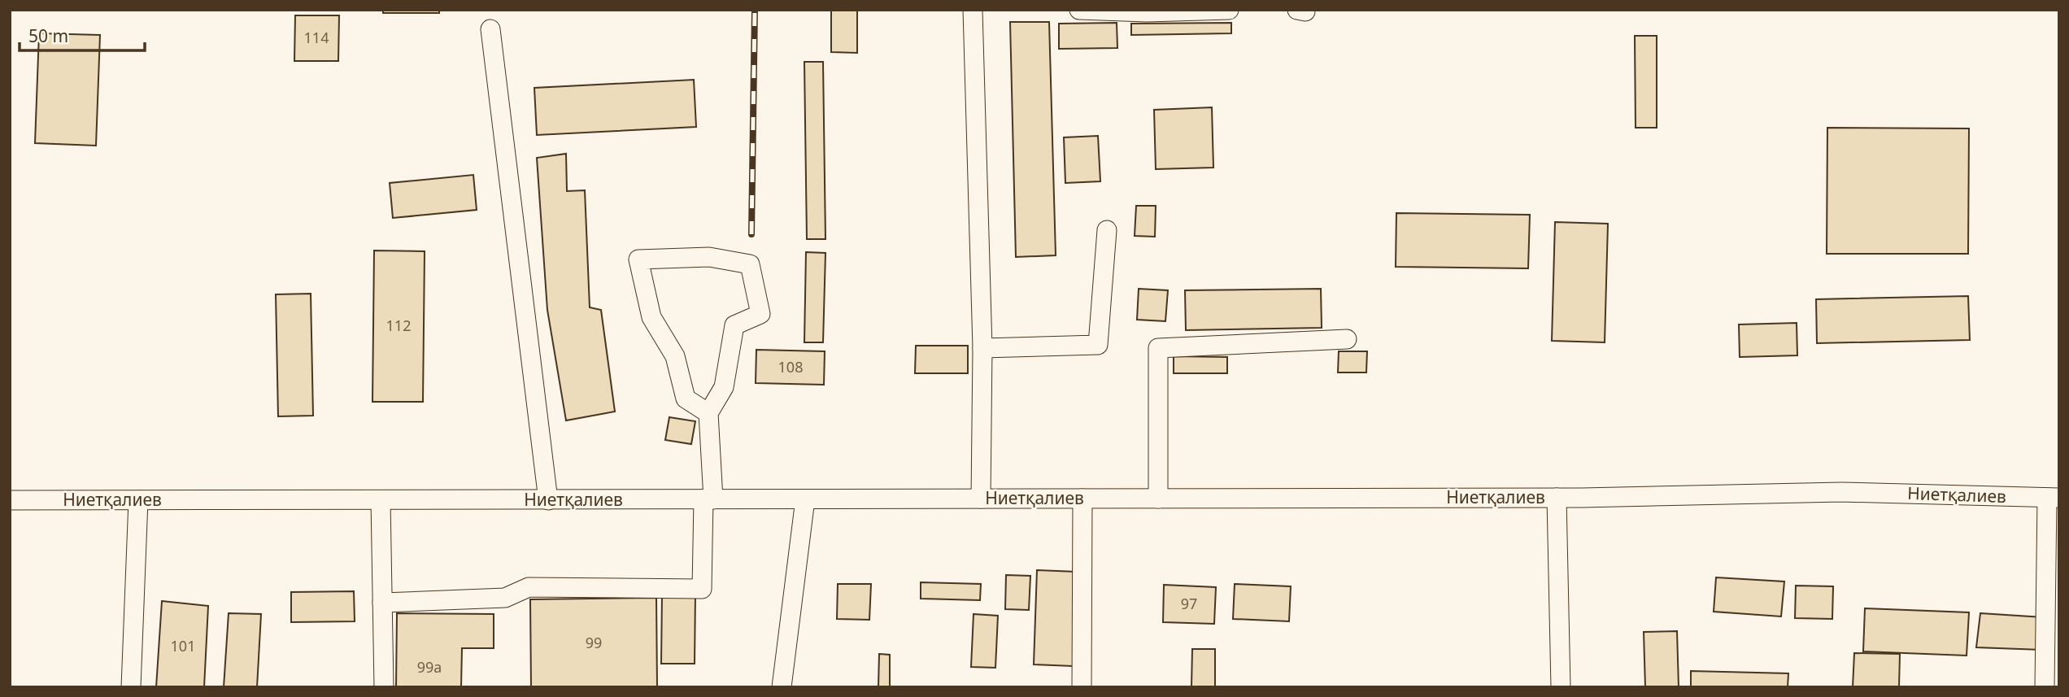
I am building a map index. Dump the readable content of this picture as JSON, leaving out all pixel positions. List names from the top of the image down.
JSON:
{
  "streets": {
    "street": ["Ниетқалиев"]
  },
  "house_numbers": [
    "114",
    "112",
    "108",
    "97",
    "99",
    "101",
    "99а"
  ],
  "scale_bar": "50 m"
}
